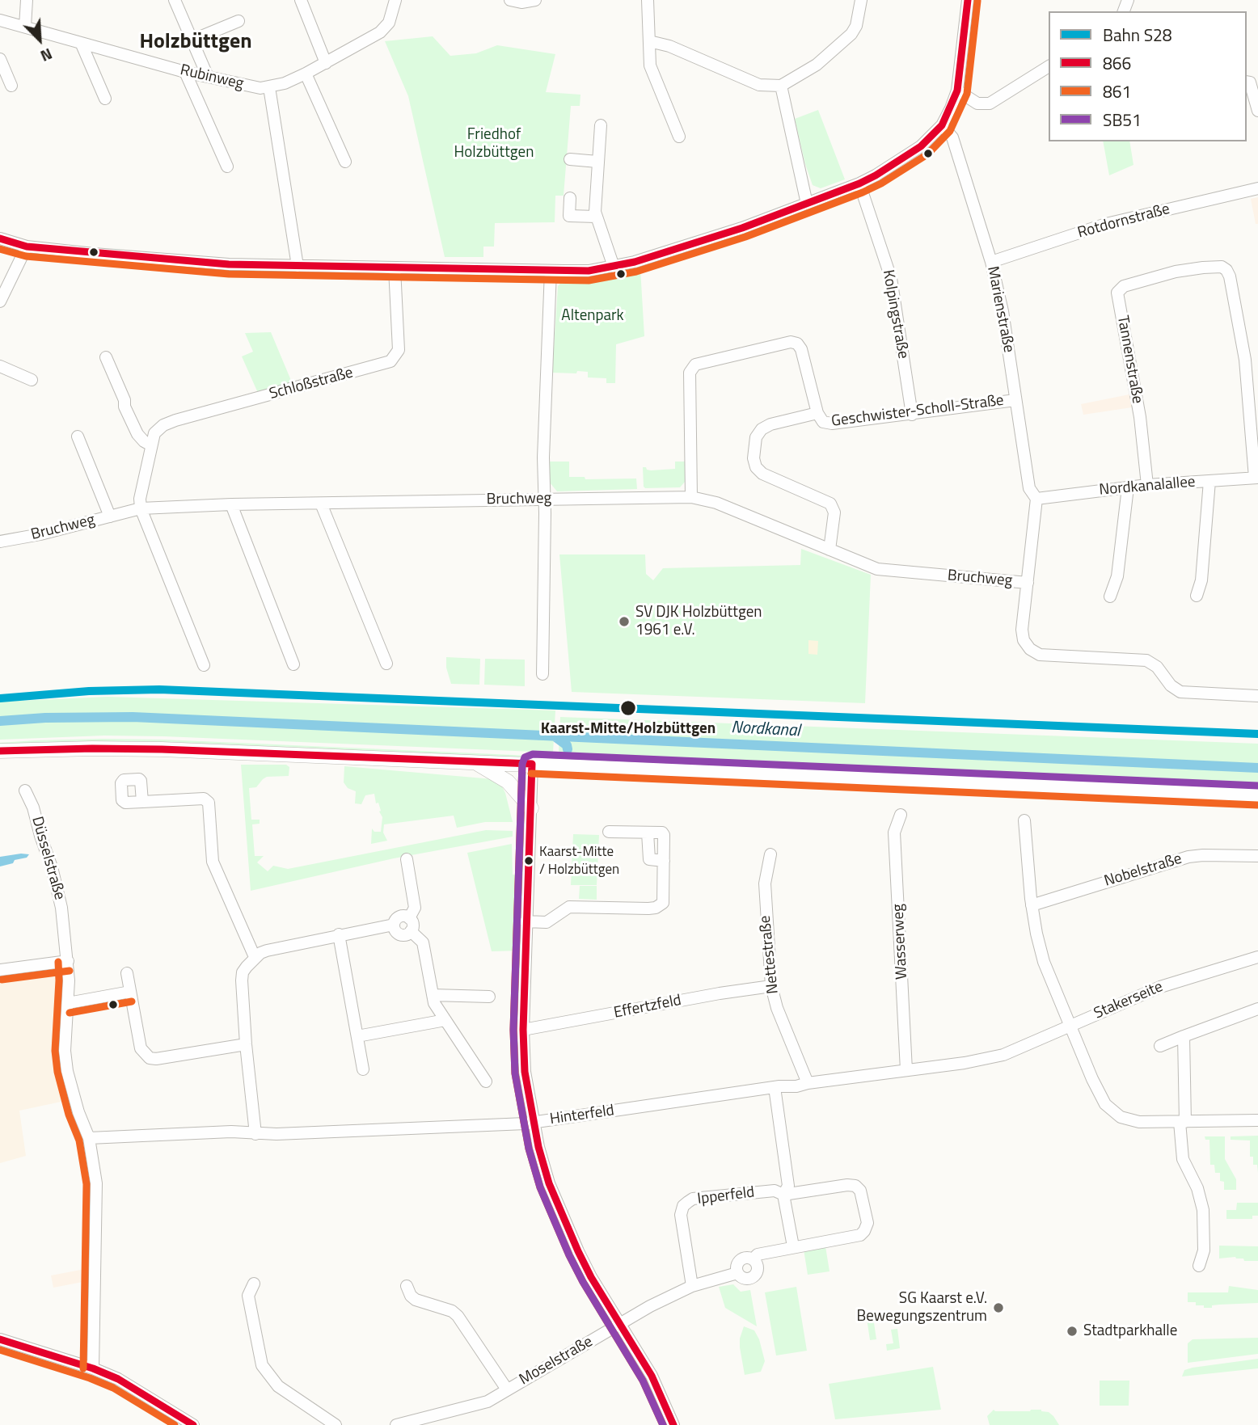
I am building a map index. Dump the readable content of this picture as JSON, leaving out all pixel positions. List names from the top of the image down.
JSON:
{
  "streets": {
    "street": [
      "Rubinweg",
      "Rotdornstraße",
      "Marienstraße",
      "Kolpingstraße",
      "Tannenstraße",
      "Schloßstraße",
      "Geschwister-Scholl-Straße",
      "Nordkanalallee",
      "Bruchweg",
      "Düsselstraße",
      "Nobelstraße",
      "Wasserweg",
      "Nettestraße",
      "Stakerseite",
      "Effertzfeld",
      "Hinterfeld",
      "Ipperfeld",
      "Moselstraße"
    ]
  },
  "crossings": [
    ["Rotdornstraße", "Marienstraße"],
    ["Marienstraße", "Geschwister-Scholl-Straße"],
    ["Marienstraße", "Nordkanalallee"],
    ["Kolpingstraße", "Geschwister-Scholl-Straße"],
    ["Tannenstraße", "Nordkanalallee"],
    ["Schloßstraße", "Bruchweg"],
    ["Geschwister-Scholl-Straße", "Bruchweg"],
    ["Düsselstraße", "Hinterfeld"],
    ["Wasserweg", "Hinterfeld"],
    ["Nettestraße", "Effertzfeld"],
    ["Nettestraße", "Hinterfeld"],
    ["Stakerseite", "Hinterfeld"],
    ["Ipperfeld", "Moselstraße"]
  ],
  "districts": ["Holzbüttgen"],
  "water": ["Nordkanal"],
  "parks": ["Friedhof Holzbüttgen", "Altenpark"],
  "places": [
    "SV DJK Holzbüttgen 1961 e.V.",
    "Kaarst-Mitte/Holzbüttgen",
    "Kaarst-Mitte / Holzbüttgen",
    "SG Kaarst e.V. Bewegungszentrum",
    "Stadtparkhalle"
  ],
  "lines": [
    "transit line 866",
    "transit line 861",
    "rail line S28",
    "transit line SB51"
  ],
  "legend": [
    "Bahn S28",
    "866",
    "861",
    "SB51"
  ],
  "north": "bottom right"
}
